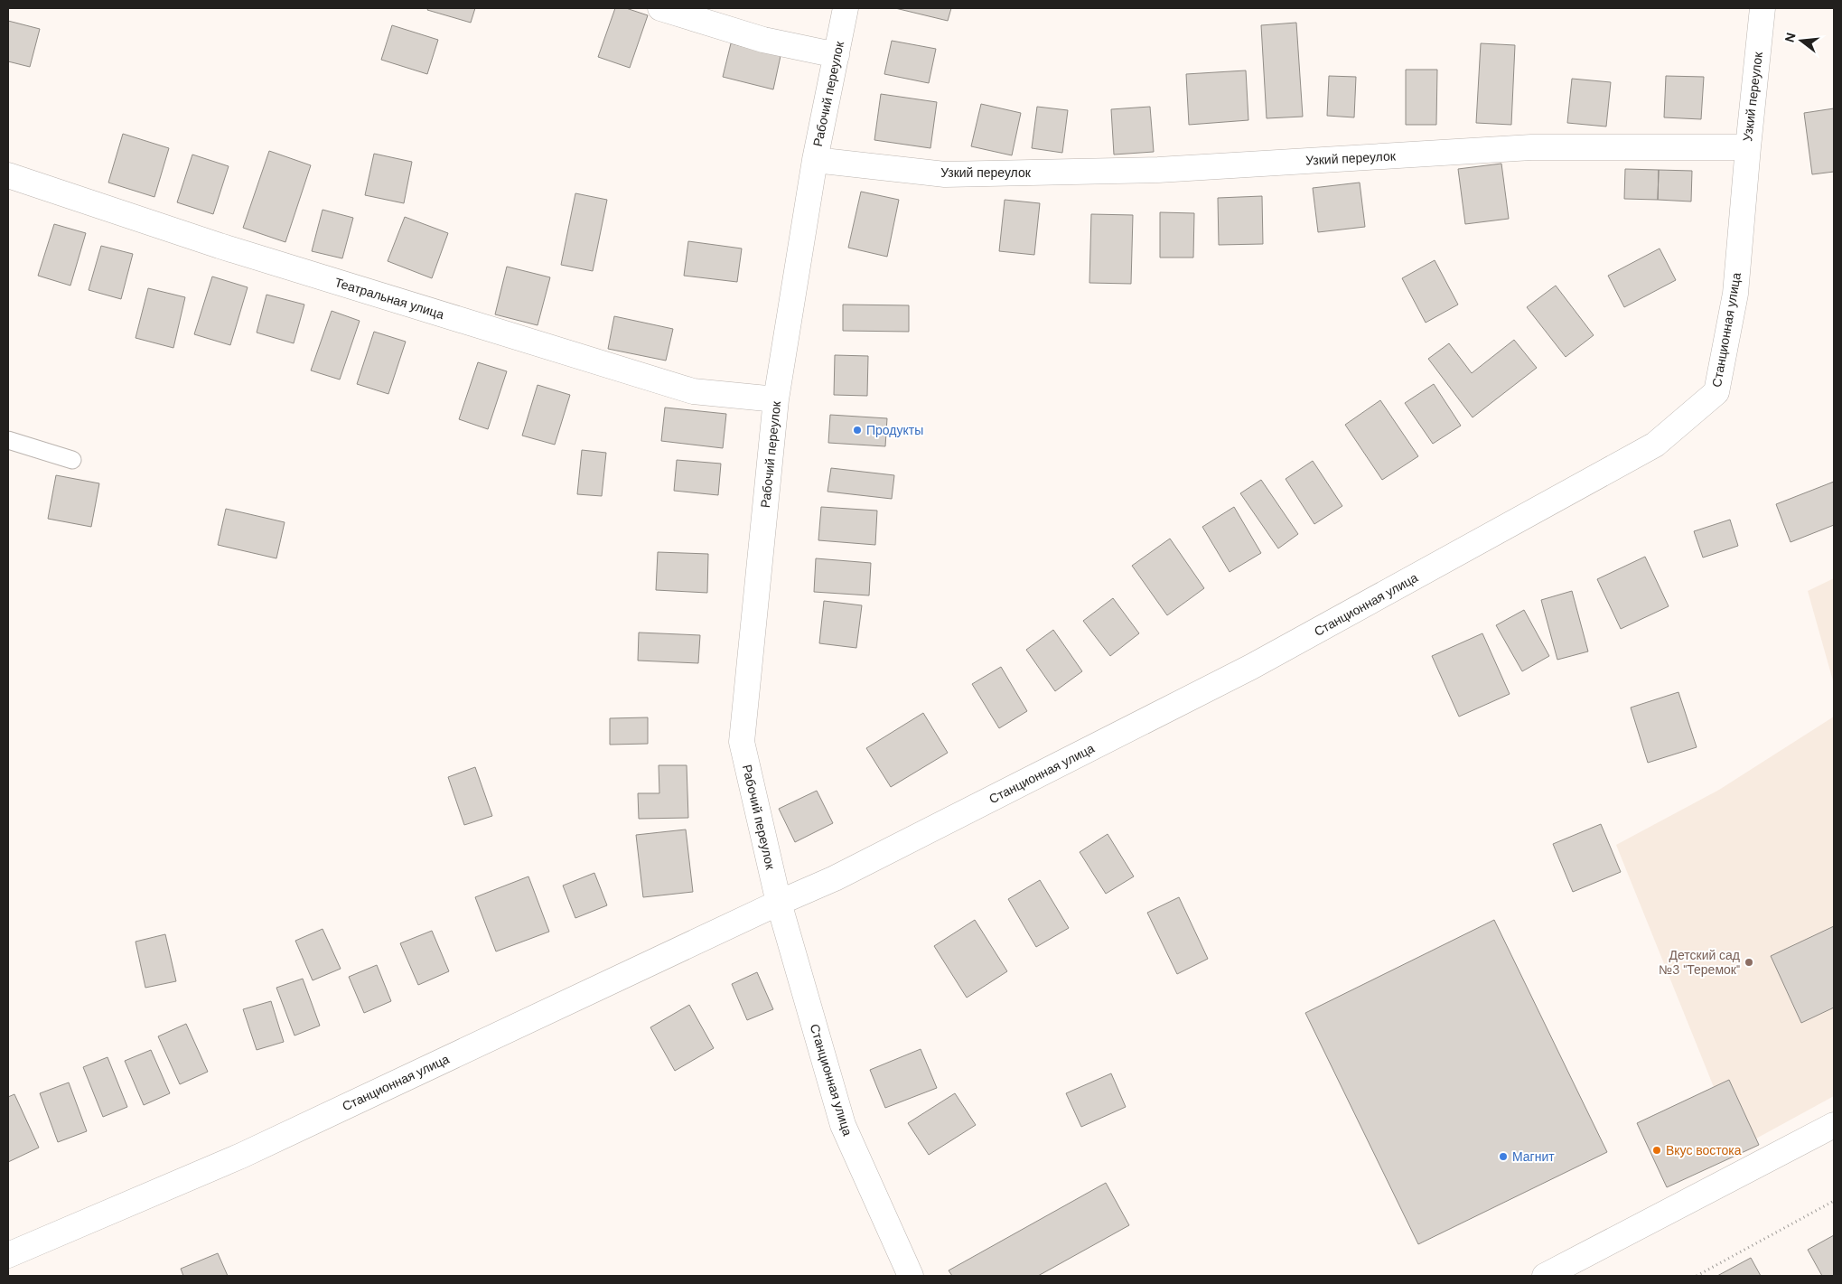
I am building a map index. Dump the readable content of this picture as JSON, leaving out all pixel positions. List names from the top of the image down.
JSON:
{
  "streets": {
    "street": [
      "Рабочий переулок",
      "Узкий переулок",
      "Театральная улица",
      "Станционная улица"
    ]
  },
  "crossings": [
    ["Рабочий переулок", "Узкий переулок"],
    ["Рабочий переулок", "Театральная улица"],
    ["Рабочий переулок", "Станционная улица"],
    ["Узкий переулок", "Станционная улица"]
  ],
  "places": [
    "Продукты",
    "Детский сад №3 \"Теремок\"",
    "Вкус востока",
    "Магнит"
  ],
  "north": "left"
}
